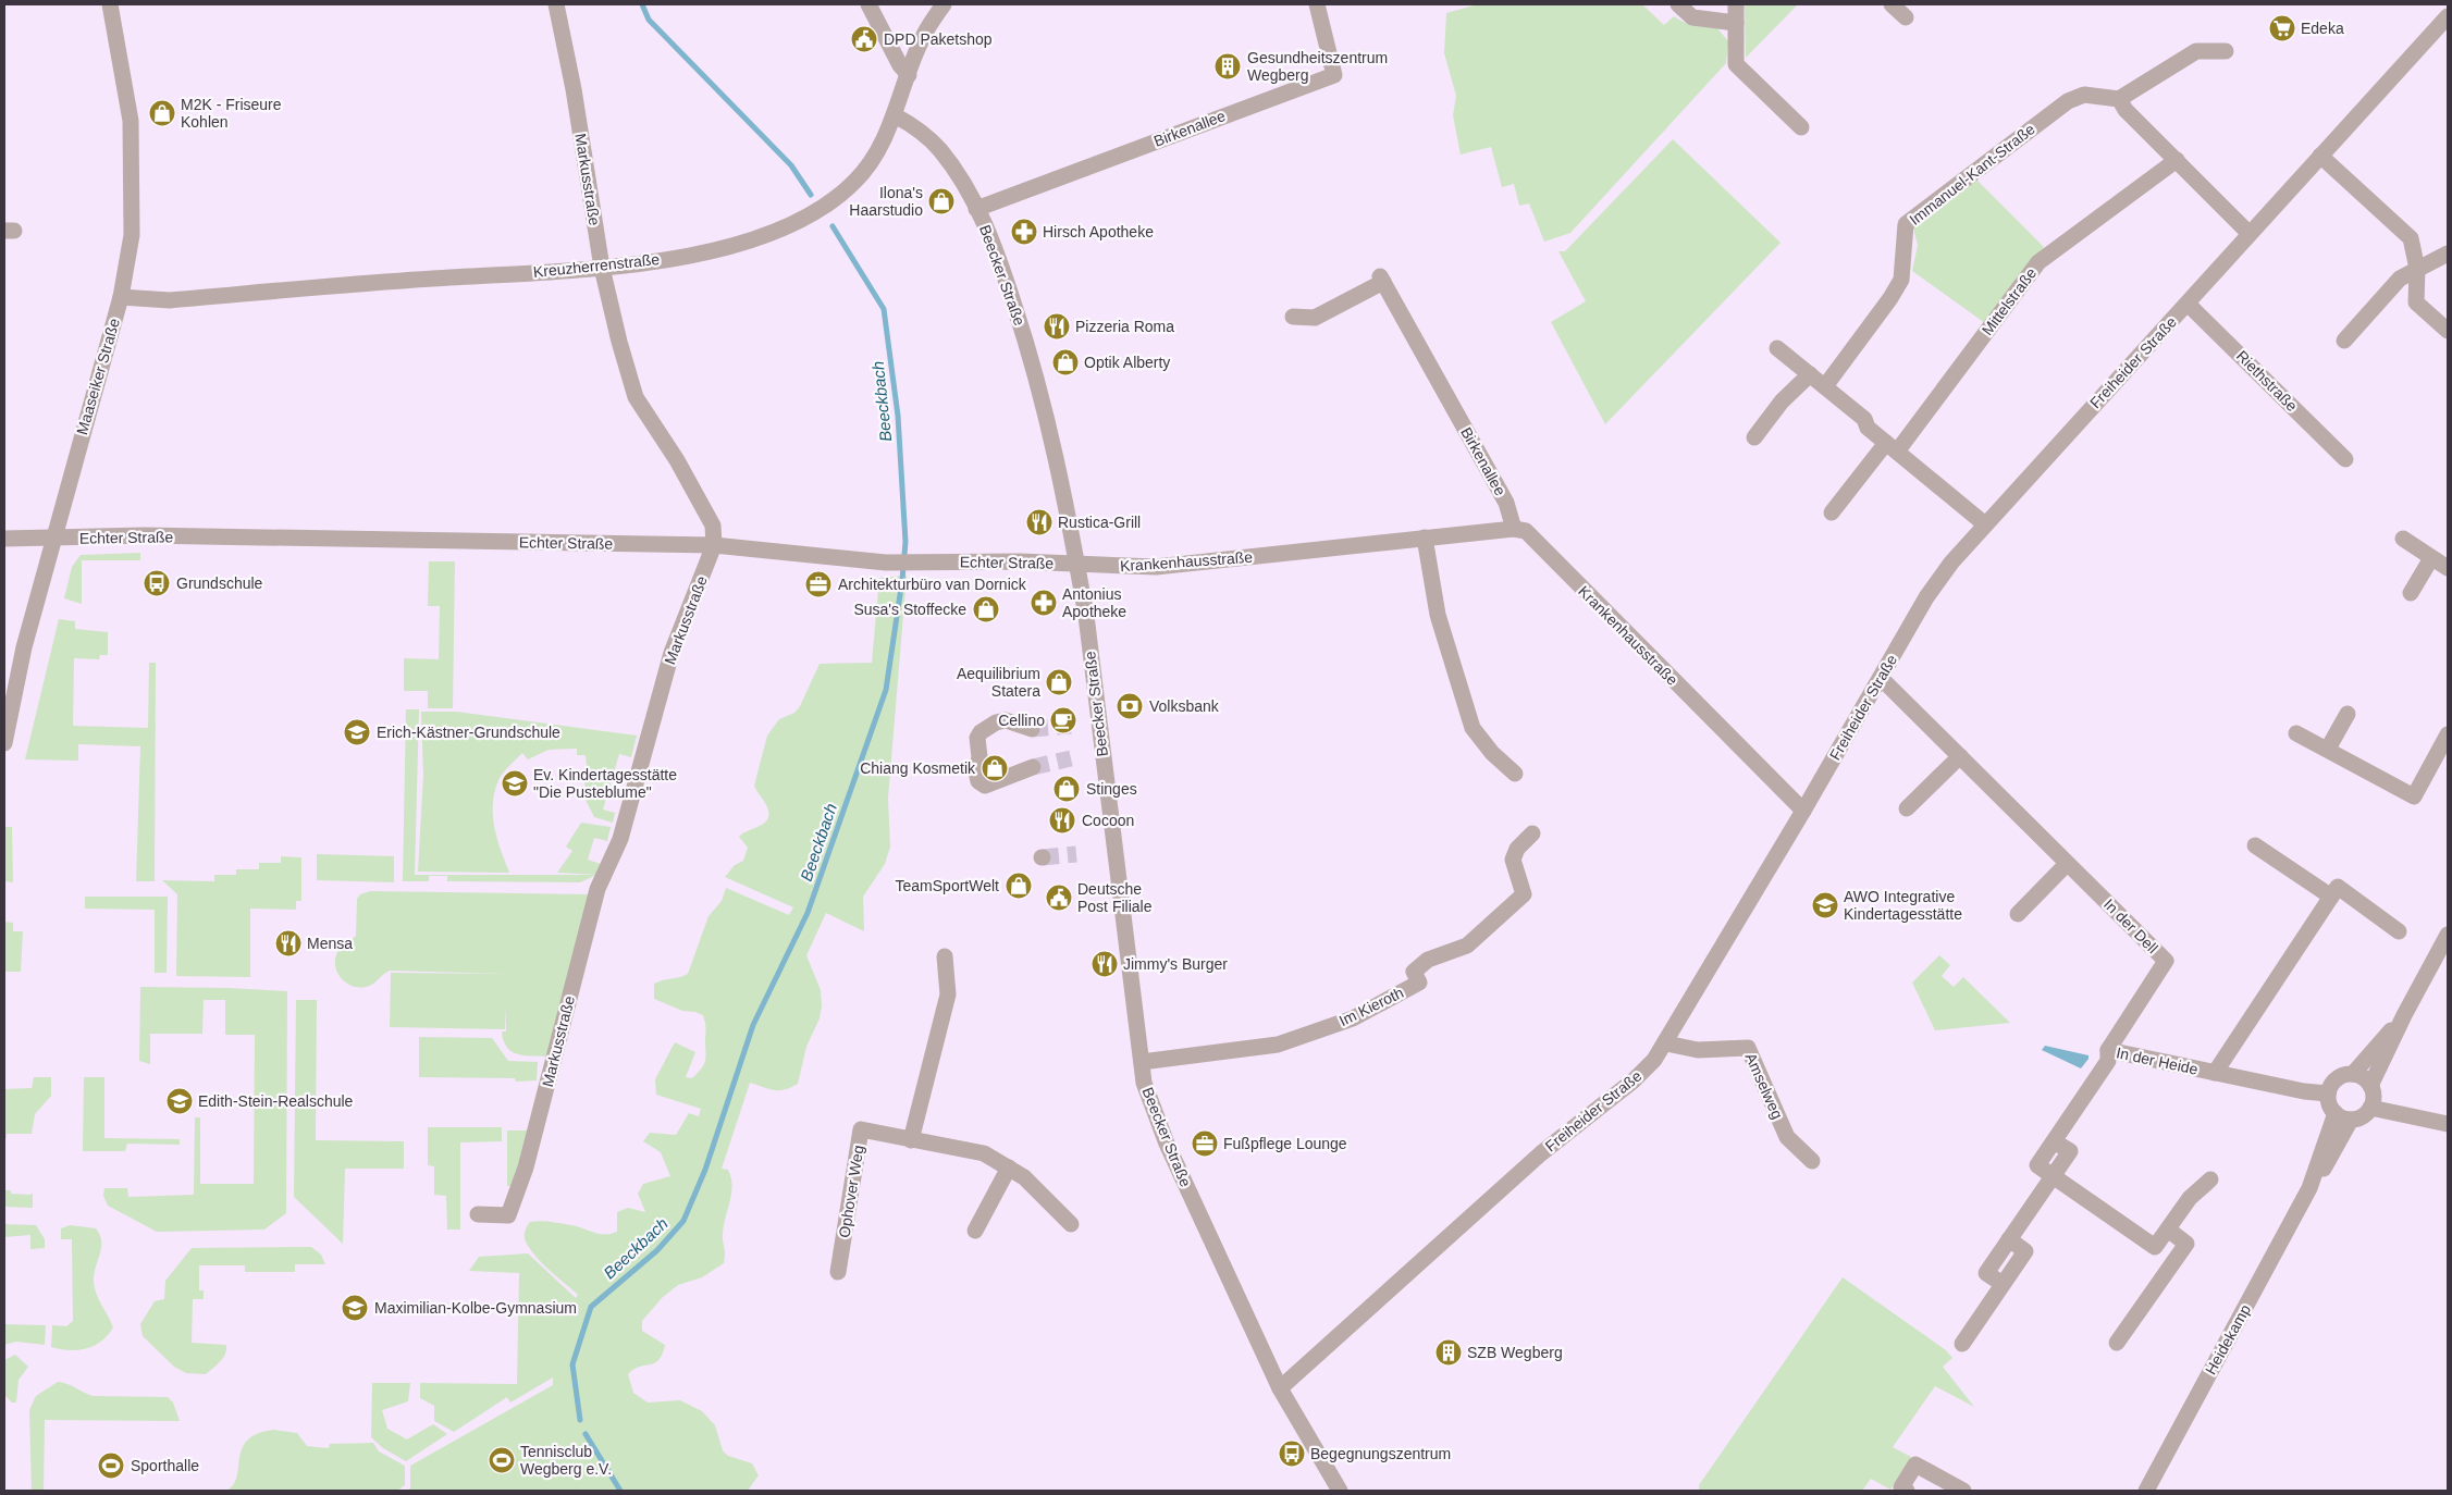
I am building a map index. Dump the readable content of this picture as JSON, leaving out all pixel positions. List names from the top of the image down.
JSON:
{
  "streets": {
    "street": [
      "Birkenallee",
      "Immanuel-Kant-Straße",
      "Markusstraße",
      "Kreuzherrenstraße",
      "Beecker Straße",
      "Mittelstraße",
      "Freiheider Straße",
      "Maaseiker Straße",
      "Riethstraße",
      "Echter Straße",
      "Krankenhausstraße",
      "In der Dell",
      "Im Kieroth",
      "In der Heide",
      "Amselweg",
      "Ophover Weg",
      "Heidekamp"
    ]
  },
  "crossings": [
    ["Birkenallee", "Beecker Straße"],
    ["Birkenallee", "Krankenhausstraße"],
    ["Markusstraße", "Kreuzherrenstraße"],
    ["Markusstraße", "Echter Straße"],
    ["Kreuzherrenstraße", "Beecker Straße"],
    ["Kreuzherrenstraße", "Maaseiker Straße"],
    ["Beecker Straße", "Freiheider Straße"],
    ["Beecker Straße", "Echter Straße"],
    ["Beecker Straße", "Krankenhausstraße"],
    ["Beecker Straße", "Im Kieroth"],
    ["Freiheider Straße", "Riethstraße"],
    ["Freiheider Straße", "Krankenhausstraße"],
    ["Freiheider Straße", "In der Dell"],
    ["Freiheider Straße", "Amselweg"],
    ["Maaseiker Straße", "Echter Straße"],
    ["Echter Straße", "Krankenhausstraße"],
    ["In der Dell", "In der Heide"],
    ["In der Heide", "Heidekamp"]
  ],
  "water": ["Beeckbach"],
  "places": {
    "supermarket": ["Edeka"],
    "public building": ["DPD Paketshop", "Deutsche Post Filiale"],
    "building": ["Gesundheitszentrum Wegberg", "SZB Wegberg"],
    "shop": [
      "M2K - Friseure Kohlen",
      "Ilona's Haarstudio",
      "Optik Alberty",
      "Susa's Stoffecke",
      "Aequilibrium Statera",
      "Chiang Kosmetik",
      "Stinges",
      "TeamSportWelt"
    ],
    "pharmacy": ["Hirsch Apotheke", "Antonius Apotheke"],
    "restaurant": [
      "Pizzeria Roma",
      "Rustica-Grill",
      "Cocoon",
      "Mensa",
      "Jimmy's Burger"
    ],
    "bus stop": ["Grundschule", "Begegnungszentrum"],
    "office": ["Architekturbüro van Dornick", "Fußpflege Lounge"],
    "bank": ["Volksbank"],
    "cafe": ["Cellino"],
    "school or university": [
      "Erich-Kästner-Grundschule",
      "Ev. Kindertagesstätte \"Die Pusteblume\"",
      "AWO Integrative Kindertagesstätte",
      "Edith-Stein-Realschule",
      "Maximilian-Kolbe-Gymnasium"
    ],
    "sports": ["Tennisclub Wegberg e.V.", "Sporthalle"]
  }
}
